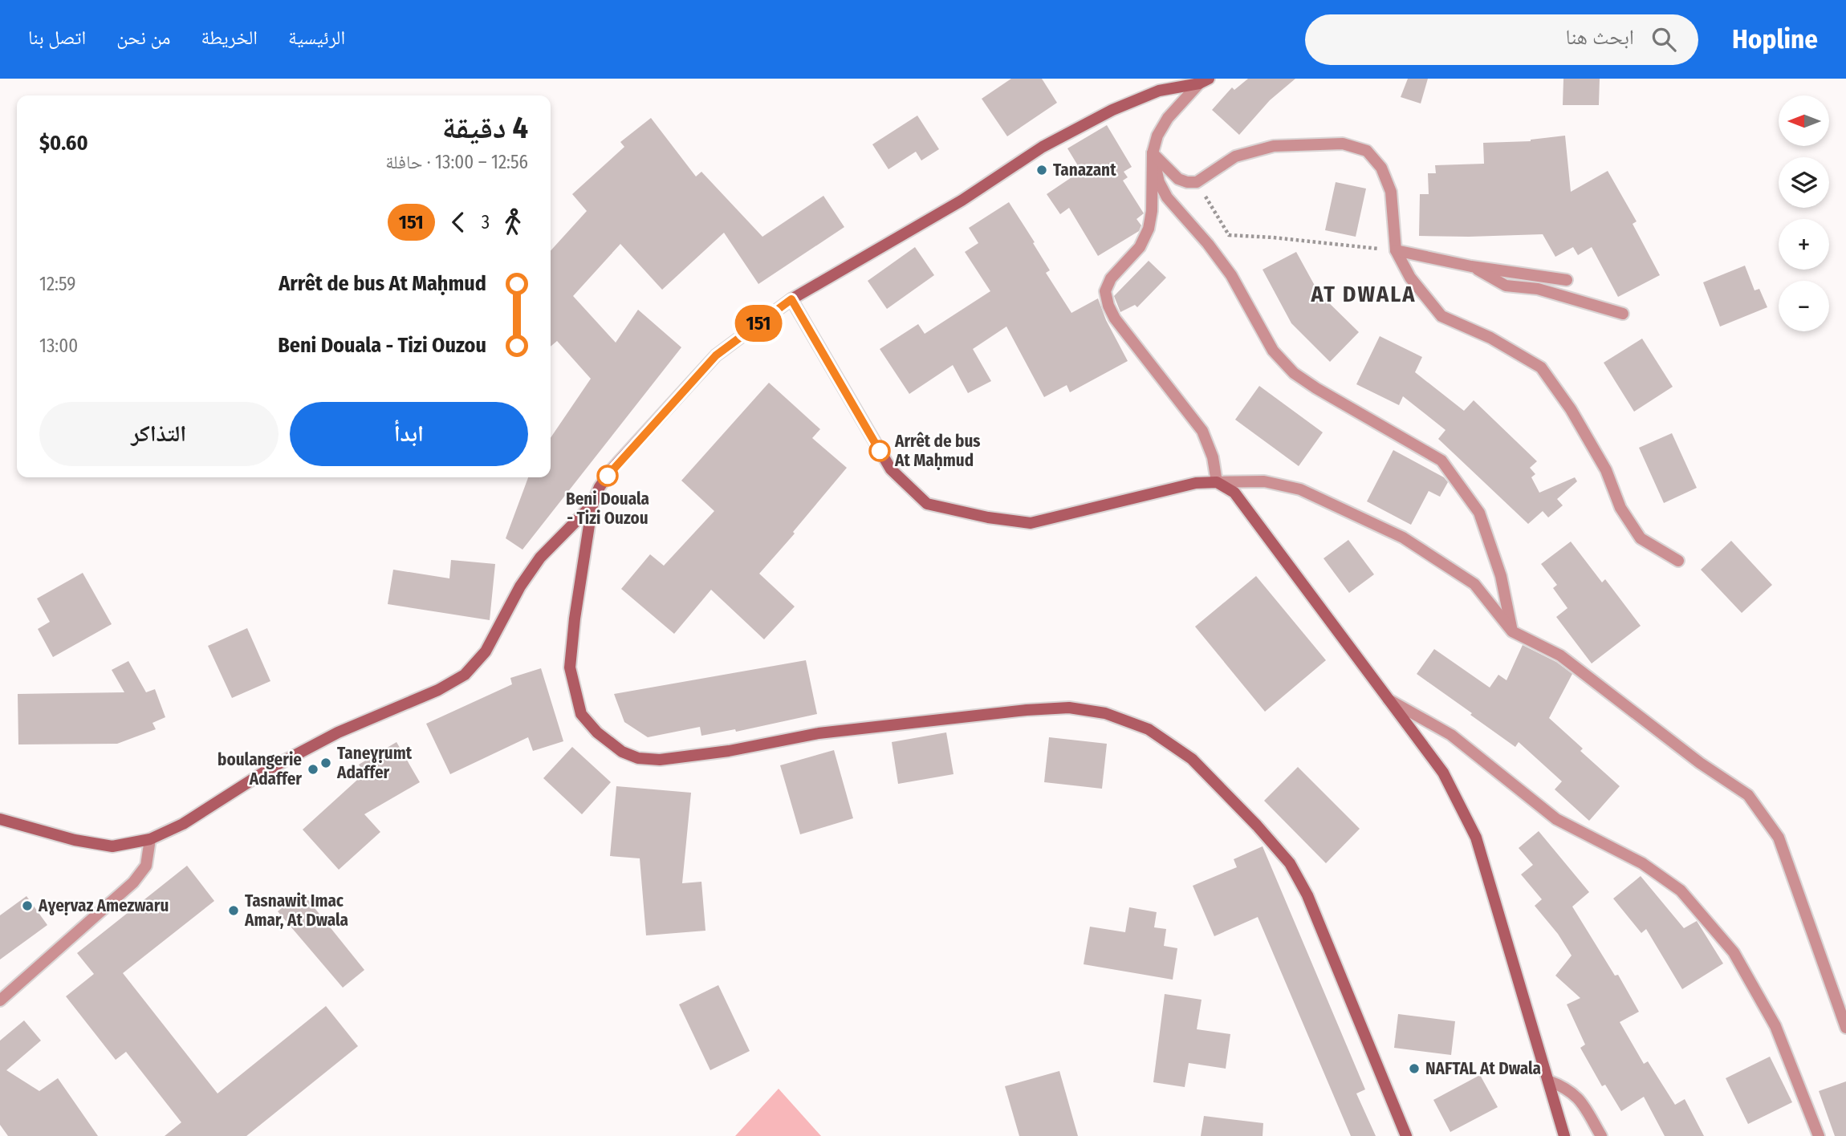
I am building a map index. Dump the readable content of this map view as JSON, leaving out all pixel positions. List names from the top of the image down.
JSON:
{
  "districts": ["AT DWALA"],
  "places": [
    "Tanazant",
    "Arrêt de bus At Maḥmud",
    "Beni Douala - Tizi Ouzou",
    "Taneɣṛumt Adaffer",
    "boulangerie Adaffer",
    "Aɣeṛvaz Amezwaru",
    "Tasnawit Imac Amar, At Dwala",
    "NAFTAL At Dwala"
  ],
  "lines": ["bus line 151"],
  "north": "left",
  "page": {
    "header": "Hopline",
    "search": "ابحث هنا",
    "nav": [
      "الرئيسية",
      "الخريطة",
      "من نحن",
      "اتصل بنا"
    ],
    "on_map": "151",
    "map_buttons": ["+", "−"],
    "heading": ["4 دقيقة", "12:56 – 13:00 · حافلة", "$0.60"],
    "legs": ["3", "151"],
    "list": [
      {
        "name": "Arrêt de bus At Maḥmud",
        "value": "12:59"
      },
      {
        "name": "Beni Douala - Tizi Ouzou",
        "value": "13:00"
      }
    ],
    "buttons": ["ابدأ", "التذاكر"]
  }
}
